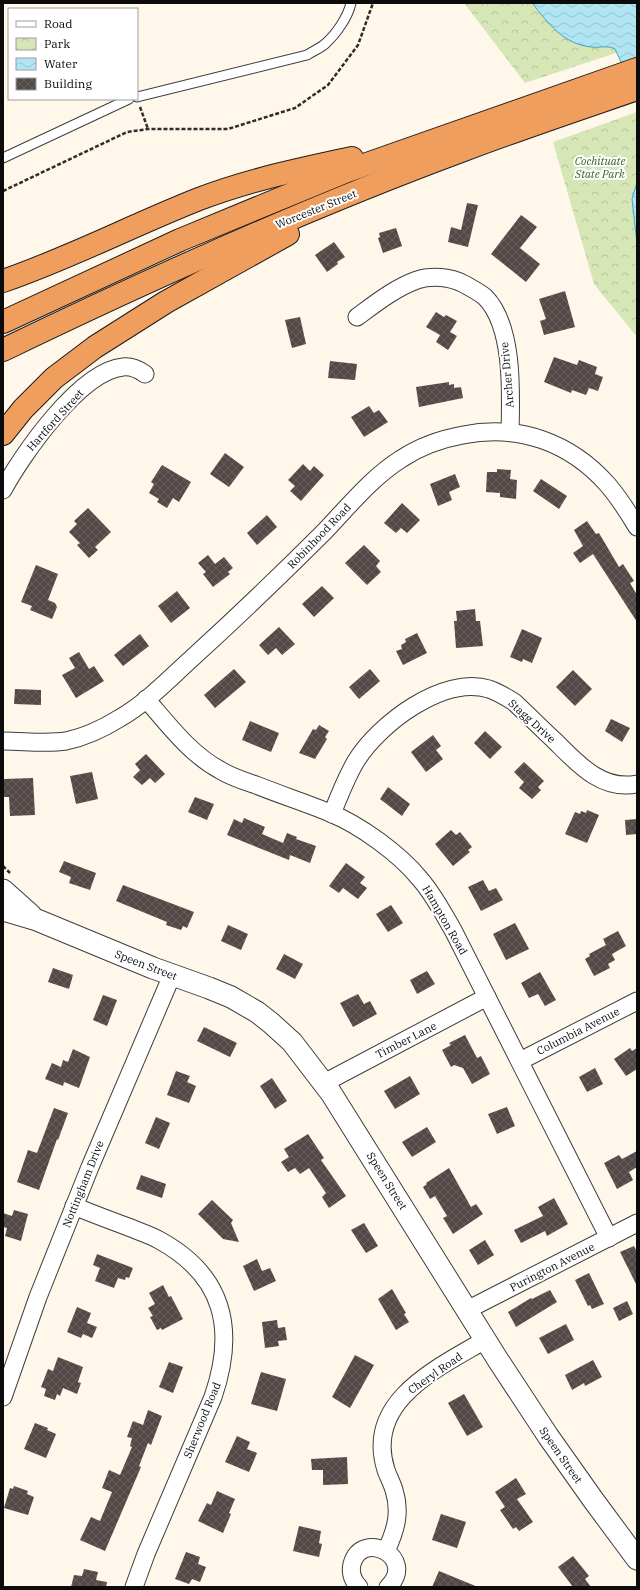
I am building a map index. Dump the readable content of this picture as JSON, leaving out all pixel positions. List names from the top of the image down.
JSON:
{
  "streets": {
    "highway": ["Worcester Street"],
    "street": [
      "Archer Drive",
      "Hartford Street",
      "Robinhood Road",
      "Stagg Drive",
      "Hampton Road",
      "Speen Street",
      "Columbia Avenue",
      "Timber Lane",
      "Nottingham Drive",
      "Purington Avenue",
      "Cheryl Road",
      "Sherwood Road"
    ]
  },
  "crossings": [
    ["Archer Drive", "Robinhood Road"],
    ["Robinhood Road", "Hampton Road"],
    ["Stagg Drive", "Hampton Road"],
    ["Hampton Road", "Columbia Avenue"],
    ["Hampton Road", "Timber Lane"],
    ["Hampton Road", "Purington Avenue"],
    ["Speen Street", "Timber Lane"],
    ["Speen Street", "Nottingham Drive"],
    ["Speen Street", "Purington Avenue"],
    ["Speen Street", "Cheryl Road"],
    ["Nottingham Drive", "Sherwood Road"]
  ],
  "parks": ["Cochituate State Park"],
  "legend": [
    "Road",
    "Park",
    "Water",
    "Building"
  ]
}
